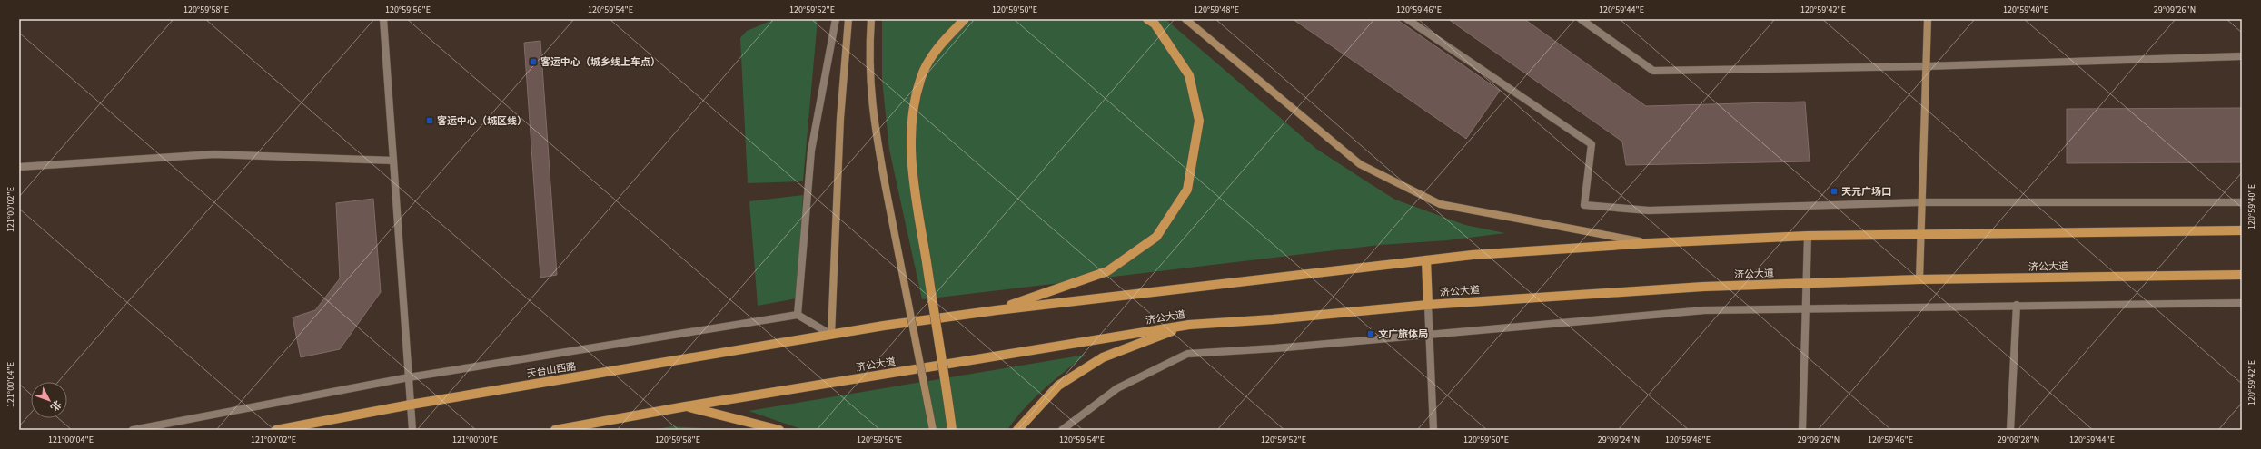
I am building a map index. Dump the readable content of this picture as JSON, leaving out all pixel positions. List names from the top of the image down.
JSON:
{
  "streets": {
    "main road": ["济公大道", "天台山西路"]
  },
  "places": {
    "transit": [
      "客运中心（城乡线上车点）",
      "客运中心（城区线）",
      "天元广场口",
      "文广旅体局"
    ]
  },
  "north": "bottom right",
  "coordinates": [
    "120°59'58\"E",
    "120°59'56\"E",
    "120°59'54\"E",
    "120°59'52\"E",
    "120°59'50\"E",
    "120°59'48\"E",
    "120°59'46\"E",
    "120°59'44\"E",
    "120°59'42\"E",
    "120°59'40\"E",
    "29°09'26\"N",
    "121°00'02\"E",
    "121°00'04\"E",
    "121°00'00\"E",
    "29°09'24\"N",
    "29°09'28\"N"
  ]
}
